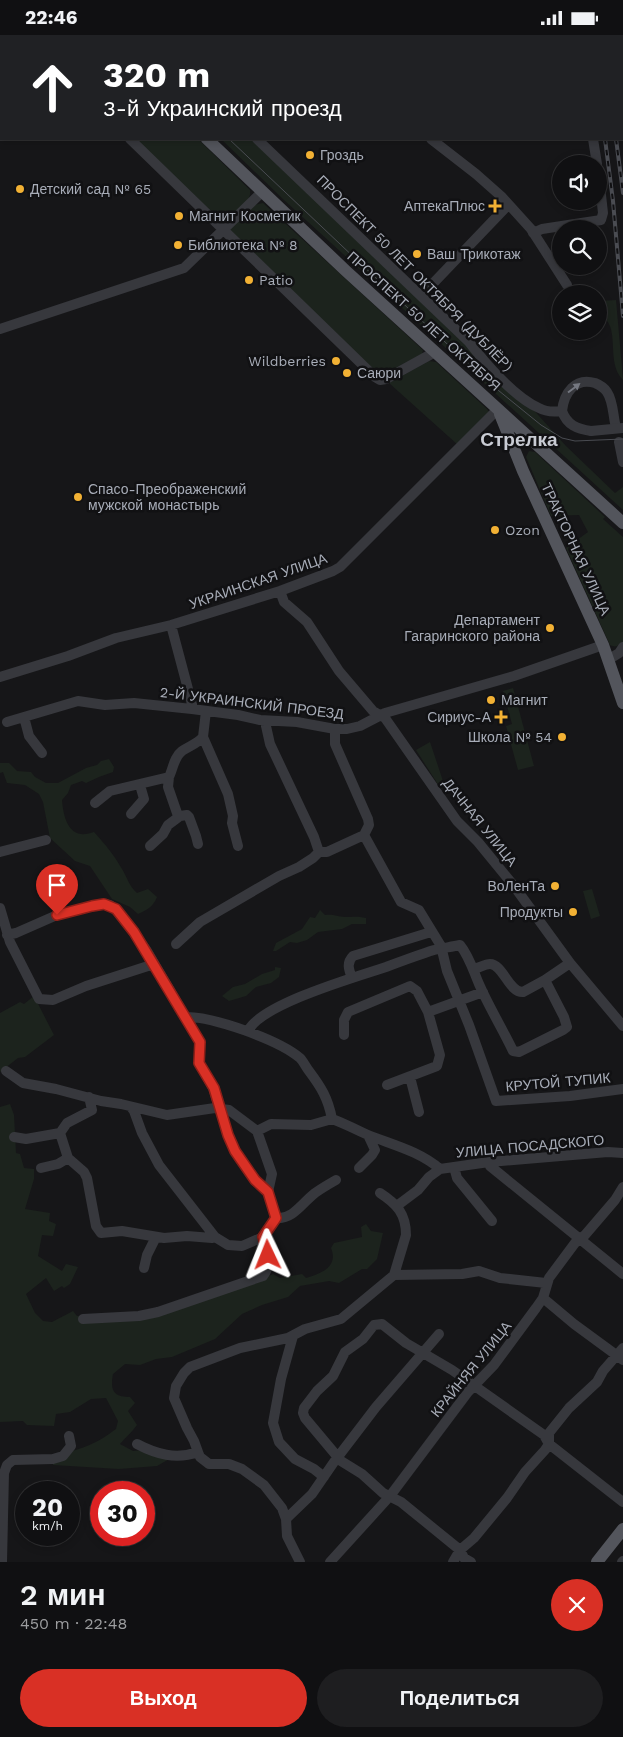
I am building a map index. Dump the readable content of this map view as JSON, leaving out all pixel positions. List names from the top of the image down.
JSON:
{
  "streets": {
    "main road": ["ПРОСПЕКТ 50 ЛЕТ ОКТЯБРЯ", "ТРАКТОРНАЯ УЛИЦА"],
    "street": [
      "ПРОСПЕКТ 50 ЛЕТ ОКТЯБРЯ (ДУБЛЁР)",
      "УКРАИНСКАЯ УЛИЦА",
      "2-Й УКРАИНСКИЙ ПРОЕЗД",
      "ДАЧНАЯ УЛИЦА",
      "КРУТОЙ ТУПИК",
      "УЛИЦА ПОСАДСКОГО",
      "КРАЙНЯЯ УЛИЦА"
    ]
  },
  "crossings": [
    ["ПРОСПЕКТ 50 ЛЕТ ОКТЯБРЯ", "ТРАКТОРНАЯ УЛИЦА"],
    ["ПРОСПЕКТ 50 ЛЕТ ОКТЯБРЯ", "УКРАИНСКАЯ УЛИЦА"],
    ["ТРАКТОРНАЯ УЛИЦА", "УКРАИНСКАЯ УЛИЦА"],
    ["ТРАКТОРНАЯ УЛИЦА", "2-Й УКРАИНСКИЙ ПРОЕЗД"],
    ["УКРАИНСКАЯ УЛИЦА", "ДАЧНАЯ УЛИЦА"],
    ["2-Й УКРАИНСКИЙ ПРОЕЗД", "ДАЧНАЯ УЛИЦА"]
  ],
  "districts": ["Стрелка"],
  "places": {
    "other": [
      "Гроздь",
      "Детский сад № 65",
      "Магнит Косметик",
      "Библиотека № 8",
      "Ваш Трикотаж",
      "Patio",
      "Wildberries",
      "Саюри",
      "Спасо-Преображенский мужской монастырь",
      "Ozon",
      "Департамент Гагаринского района",
      "Магнит",
      "Школа № 54",
      "ВоЛенТа",
      "Продукты"
    ],
    "health": ["АптекаПлюс", "Сириус-А"]
  },
  "page": {
    "status": "22:46",
    "turn": ["320 m", "3-й Украинский проезд"],
    "speed": "20 km/h",
    "limit": "30",
    "heading": ["2 мин", "450 m · 22:48"],
    "buttons": ["Выход", "Поделиться"]
  }
}
